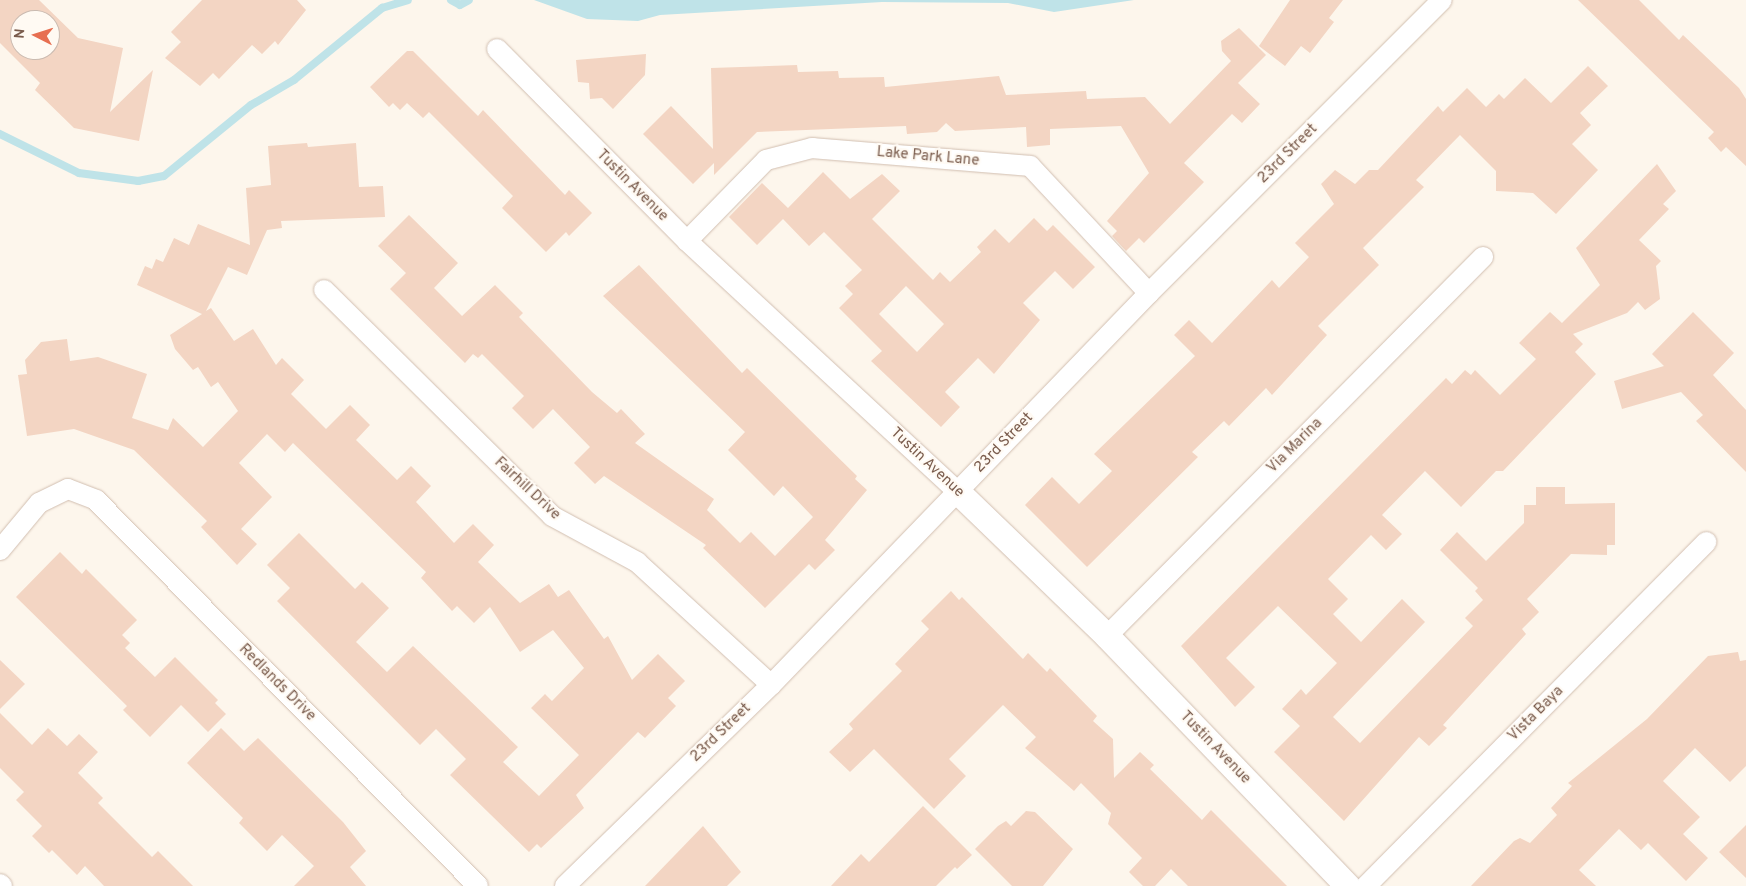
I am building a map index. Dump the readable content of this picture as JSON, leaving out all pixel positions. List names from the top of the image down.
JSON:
{
  "streets": {
    "street": [
      "23rd Street",
      "Lake Park Lane",
      "Tustin Avenue",
      "Via Marina",
      "Fairhill Drive",
      "Redlands Drive",
      "Vista Baya"
    ]
  },
  "crossings": [
    ["23rd Street", "Lake Park Lane"],
    ["23rd Street", "Tustin Avenue"],
    ["23rd Street", "Fairhill Drive"],
    ["Lake Park Lane", "Tustin Avenue"],
    ["Tustin Avenue", "Via Marina"]
  ],
  "north": "left"
}
